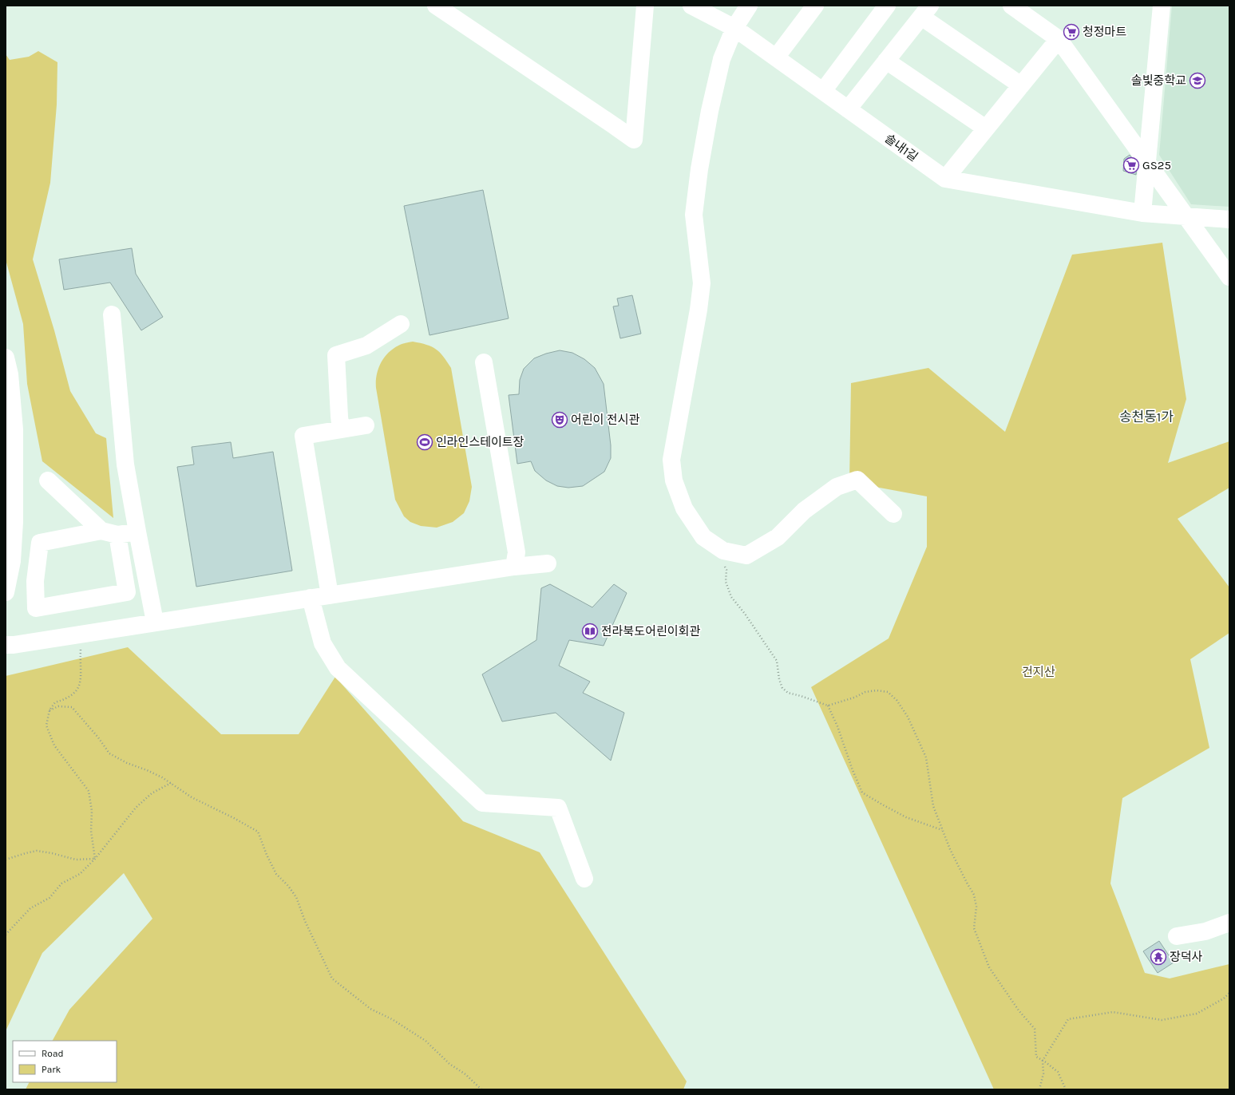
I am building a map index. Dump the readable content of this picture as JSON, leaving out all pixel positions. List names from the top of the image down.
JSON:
{
  "streets": {
    "street": ["솔내1길"]
  },
  "districts": ["송천동1가"],
  "parks": ["건지산"],
  "places": {
    "supermarket": ["청정마트", "GS25"],
    "school or university": ["솔빛중학교"],
    "theatre": ["어린이 전시관"],
    "sports": ["인라인스테이트장"],
    "library": ["전라북도어린이회관"],
    "temple": ["장덕사"]
  },
  "legend": ["Road", "Park"]
}
